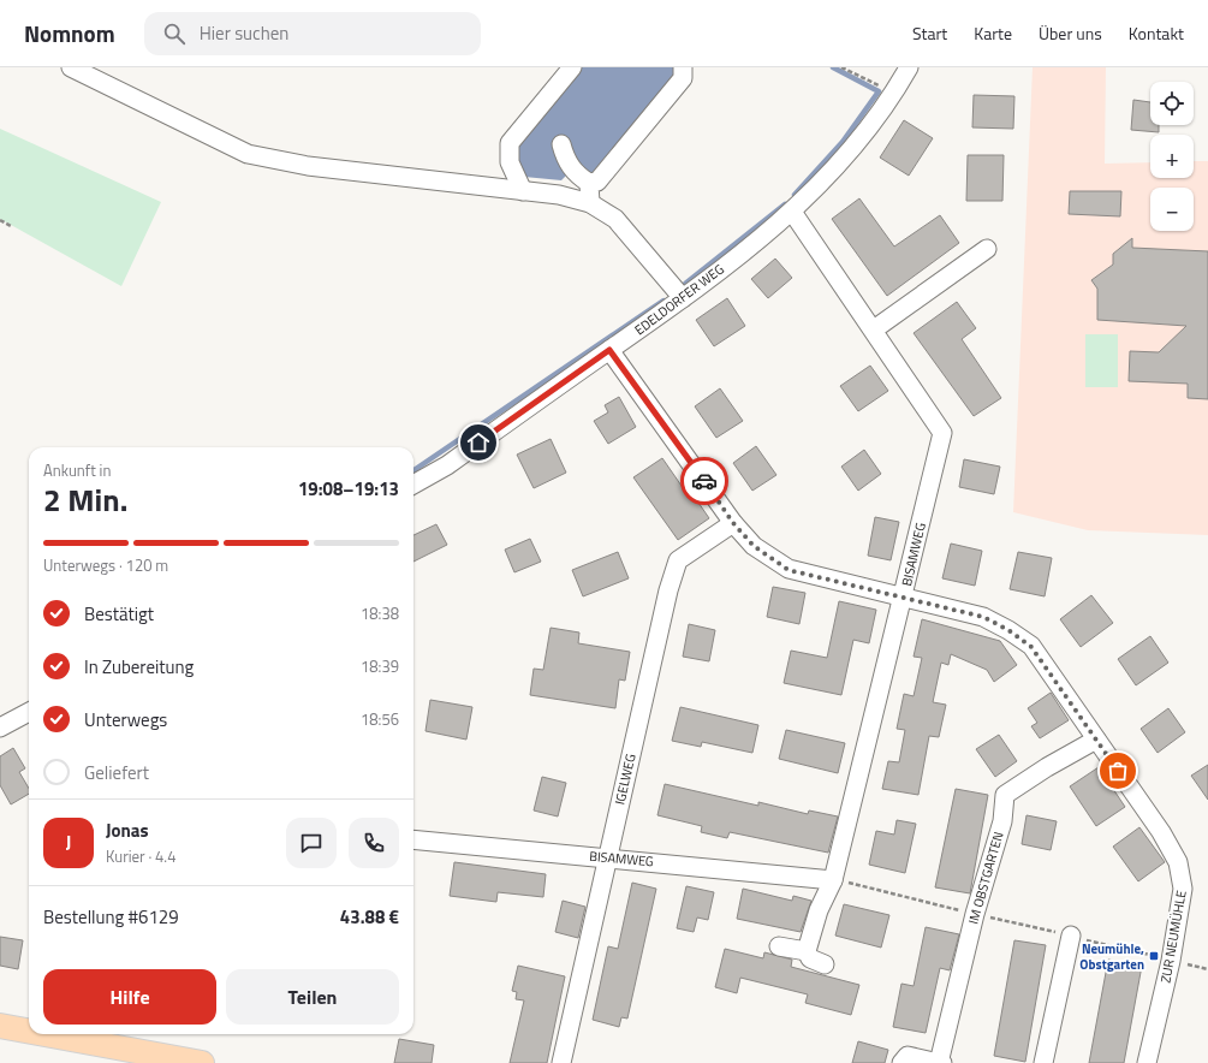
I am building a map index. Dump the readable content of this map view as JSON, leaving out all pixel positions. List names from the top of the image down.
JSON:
{
  "streets": {
    "street": [
      "EDELDORFER WEG",
      "BISAMWEG",
      "IGELWEG",
      "IM OBSTGARTEN",
      "ZUR NEUMÜHLE"
    ]
  },
  "crossings": [
    ["EDELDORFER WEG", "BISAMWEG"],
    ["EDELDORFER WEG", "ZUR NEUMÜHLE"],
    ["BISAMWEG", "IGELWEG"],
    ["BISAMWEG", "ZUR NEUMÜHLE"],
    ["IGELWEG", "ZUR NEUMÜHLE"],
    ["IM OBSTGARTEN", "ZUR NEUMÜHLE"]
  ],
  "places": {
    "transit": ["Neumühle, Obstgarten"]
  },
  "page": {
    "header": "Nomnom",
    "search": "Hier suchen",
    "nav": [
      "Start",
      "Karte",
      "Über uns",
      "Kontakt"
    ],
    "map_buttons": ["+", "−"],
    "heading": ["2 Min.", "Ankunft in", "19:08–19:13"],
    "panel": [
      "Jonas",
      "Kurier · 4.4",
      "Bestellung #6129",
      "43.88 €"
    ],
    "bar": "Unterwegs · 120 m",
    "list": [
      ["Bestätigt", "18:38"],
      ["In Zubereitung", "18:39"],
      ["Unterwegs", "18:56"],
      "Geliefert"
    ],
    "round": "J",
    "buttons": ["Hilfe", "Teilen"]
  }
}
